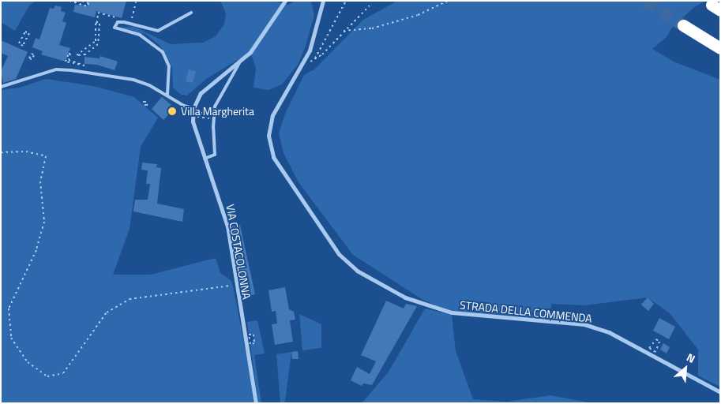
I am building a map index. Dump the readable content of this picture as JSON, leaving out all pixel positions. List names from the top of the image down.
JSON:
{
  "streets": {
    "street": ["VIA COSTACOLONNA", "STRADA DELLA COMMENDA"]
  },
  "places": ["Villa Margherita"],
  "north": "top right"
}
